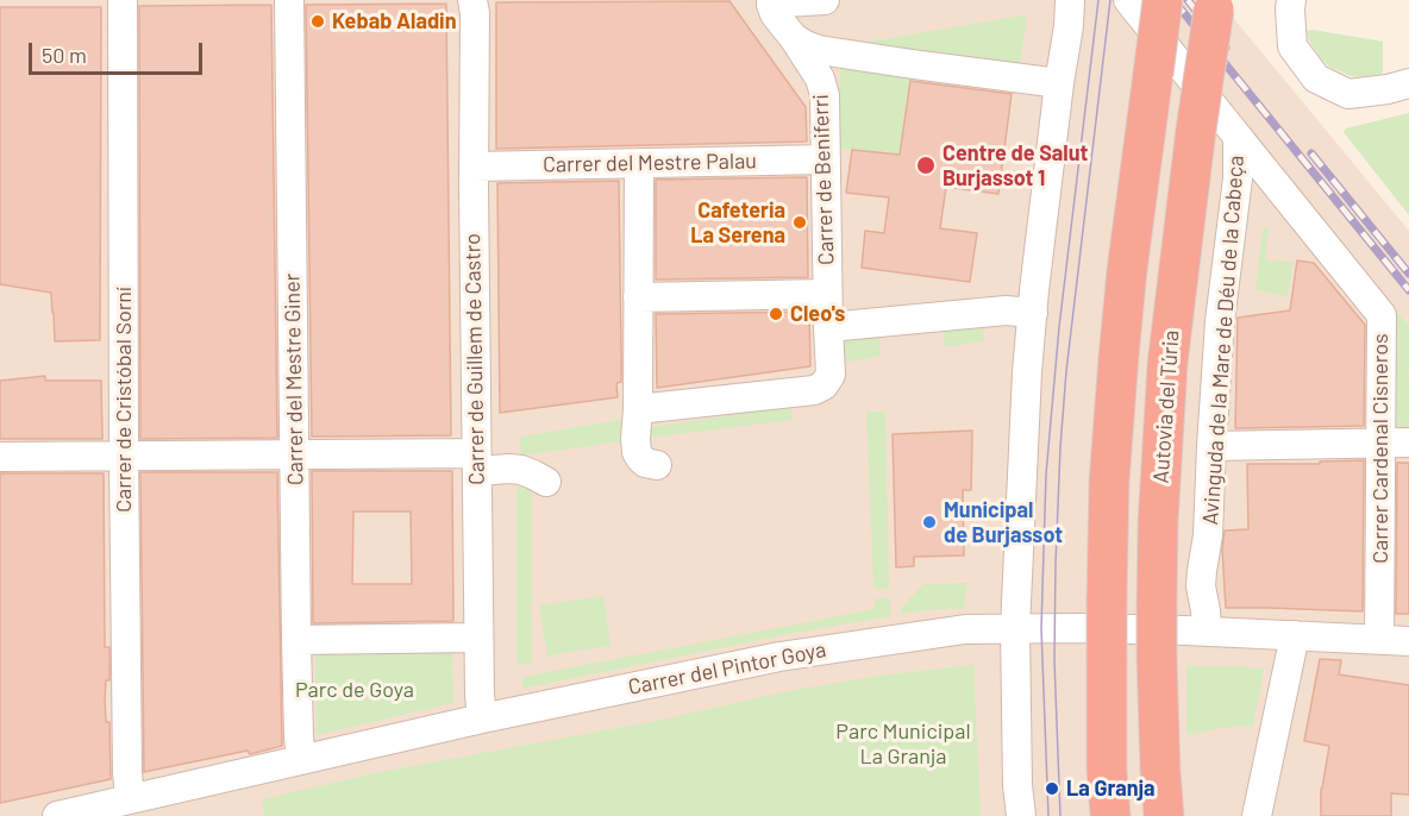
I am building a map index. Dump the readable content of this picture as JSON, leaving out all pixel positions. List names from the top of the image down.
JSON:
{
  "streets": {
    "highway": ["Autovia del Túria"],
    "street": [
      "Carrer del Mestre Palau",
      "Carrer de Beniferri",
      "Avinguda de la Mare de Déu de la Cabeça",
      "Carrer de Guillem de Castro",
      "Carrer del Mestre Giner",
      "Carrer de Cristóbal Sorní",
      "Carrer Cardenal Cisneros",
      "Carrer del Pintor Goya"
    ]
  },
  "crossings": [
    ["Carrer del Mestre Palau", "Carrer de Beniferri"],
    ["Carrer del Mestre Palau", "Carrer de Guillem de Castro"],
    ["Avinguda de la Mare de Déu de la Cabeça", "Carrer Cardenal Cisneros"],
    ["Avinguda de la Mare de Déu de la Cabeça", "Carrer del Pintor Goya"],
    ["Carrer de Guillem de Castro", "Carrer del Pintor Goya"],
    ["Carrer del Mestre Giner", "Carrer del Pintor Goya"],
    ["Carrer de Cristóbal Sorní", "Carrer del Pintor Goya"],
    ["Carrer Cardenal Cisneros", "Carrer del Pintor Goya"]
  ],
  "parks": ["Parc de Goya", "Parc Municipal La Granja"],
  "places": [
    "Kebab Aladin",
    "Centre de Salut Burjassot 1",
    "Cafeteria La Serena",
    "Cleo's",
    "Municipal de Burjassot",
    "La Granja"
  ],
  "scale_bar": "50 m"
}
